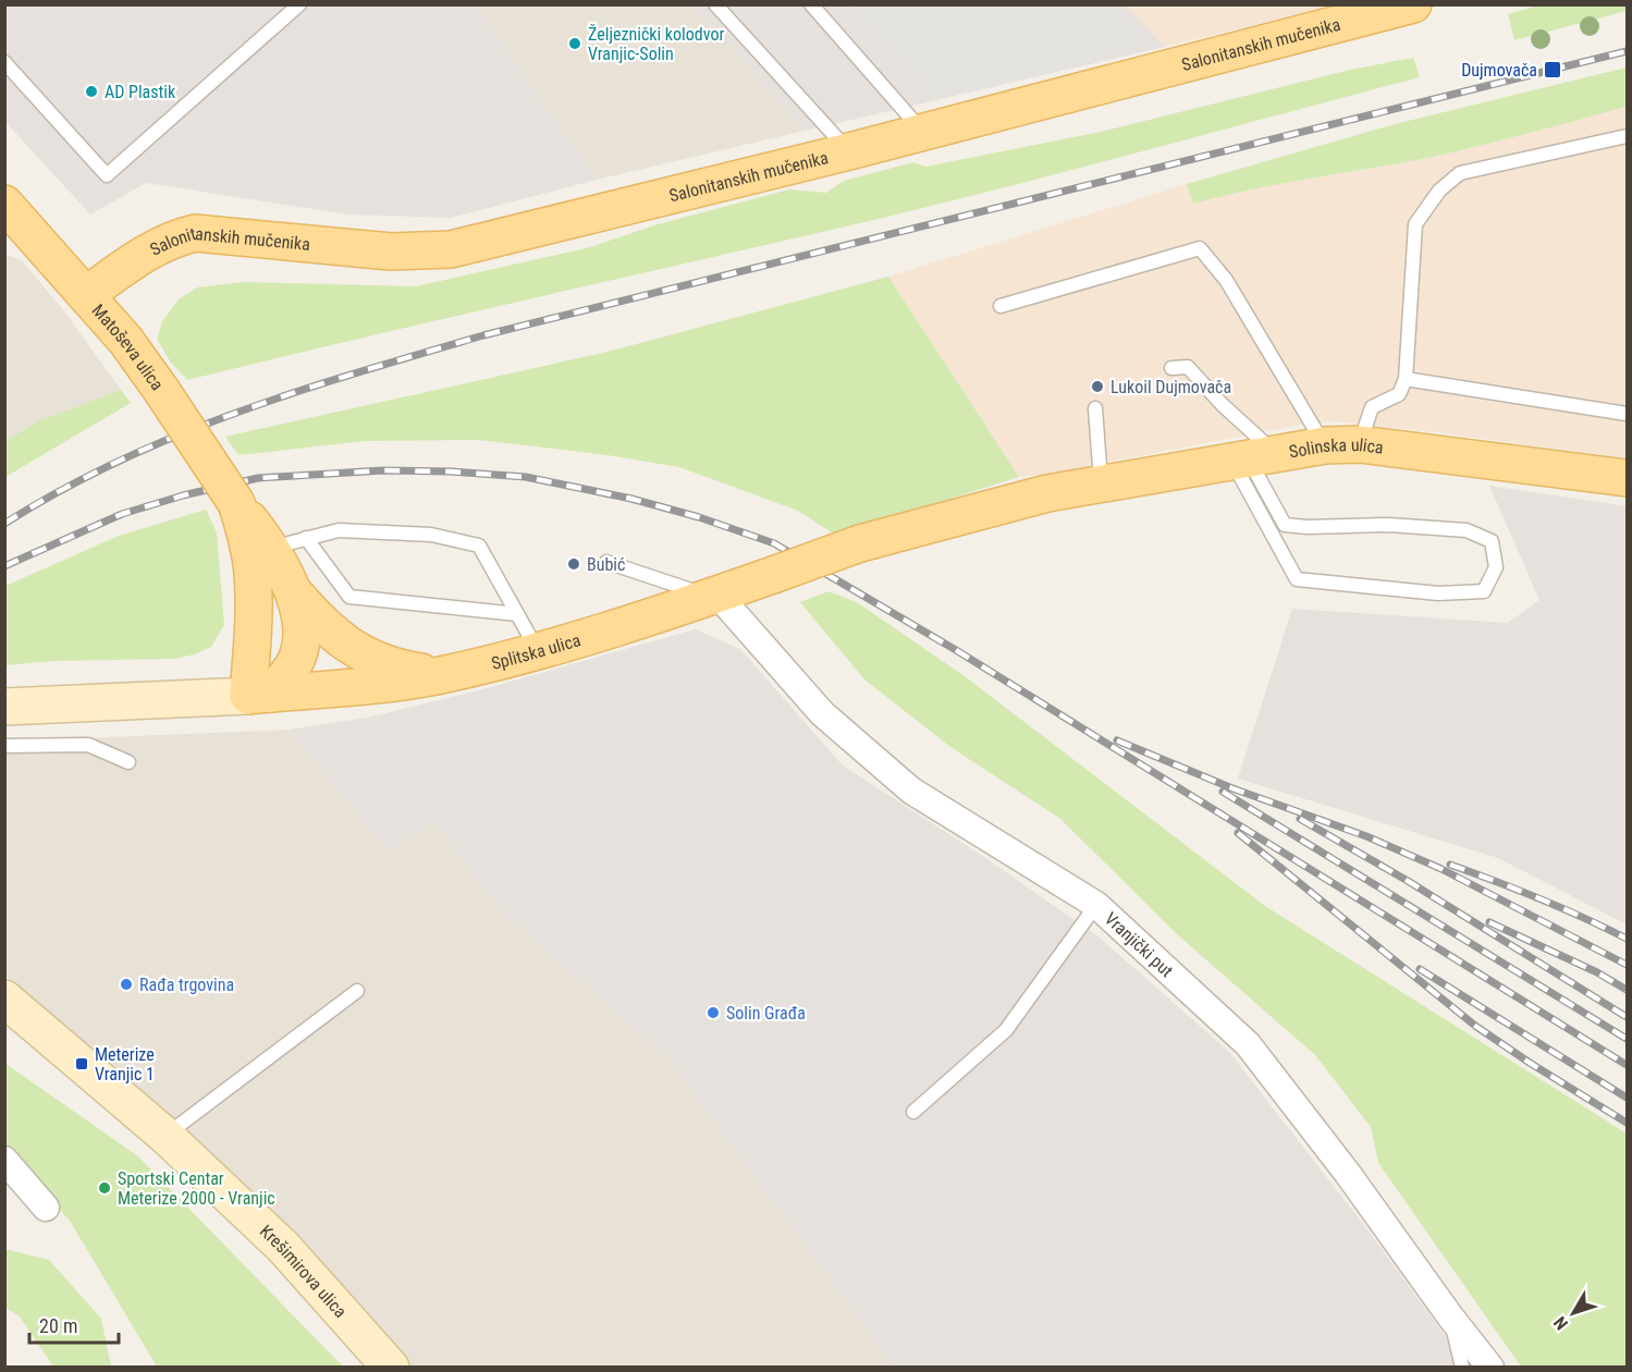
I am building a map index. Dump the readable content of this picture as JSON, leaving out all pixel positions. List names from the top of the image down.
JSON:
{
  "streets": {
    "main road": [
      "Salonitanskih mučenika",
      "Matoševa ulica",
      "Solinska ulica",
      "Splitska ulica",
      "Krešimirova ulica"
    ],
    "street": ["Vranjički put"]
  },
  "crossings": [
    ["Salonitanskih mučenika", "Matoševa ulica"],
    ["Matoševa ulica", "Splitska ulica"],
    ["Solinska ulica", "Splitska ulica"],
    ["Splitska ulica", "Vranjički put"]
  ],
  "places": {
    "other": [
      "Željeznički kolodvor Vranjic-Solin",
      "AD Plastik",
      "Lukoil Dujmovača",
      "Bubić",
      "Rađa trgovina",
      "Solin Građa",
      "Sportski Centar Meterize 2000 - Vranjic"
    ],
    "transit": ["Dujmovača", "Meterize Vranjic 1"]
  },
  "scale_bar": "20 m",
  "north": "bottom left"
}
